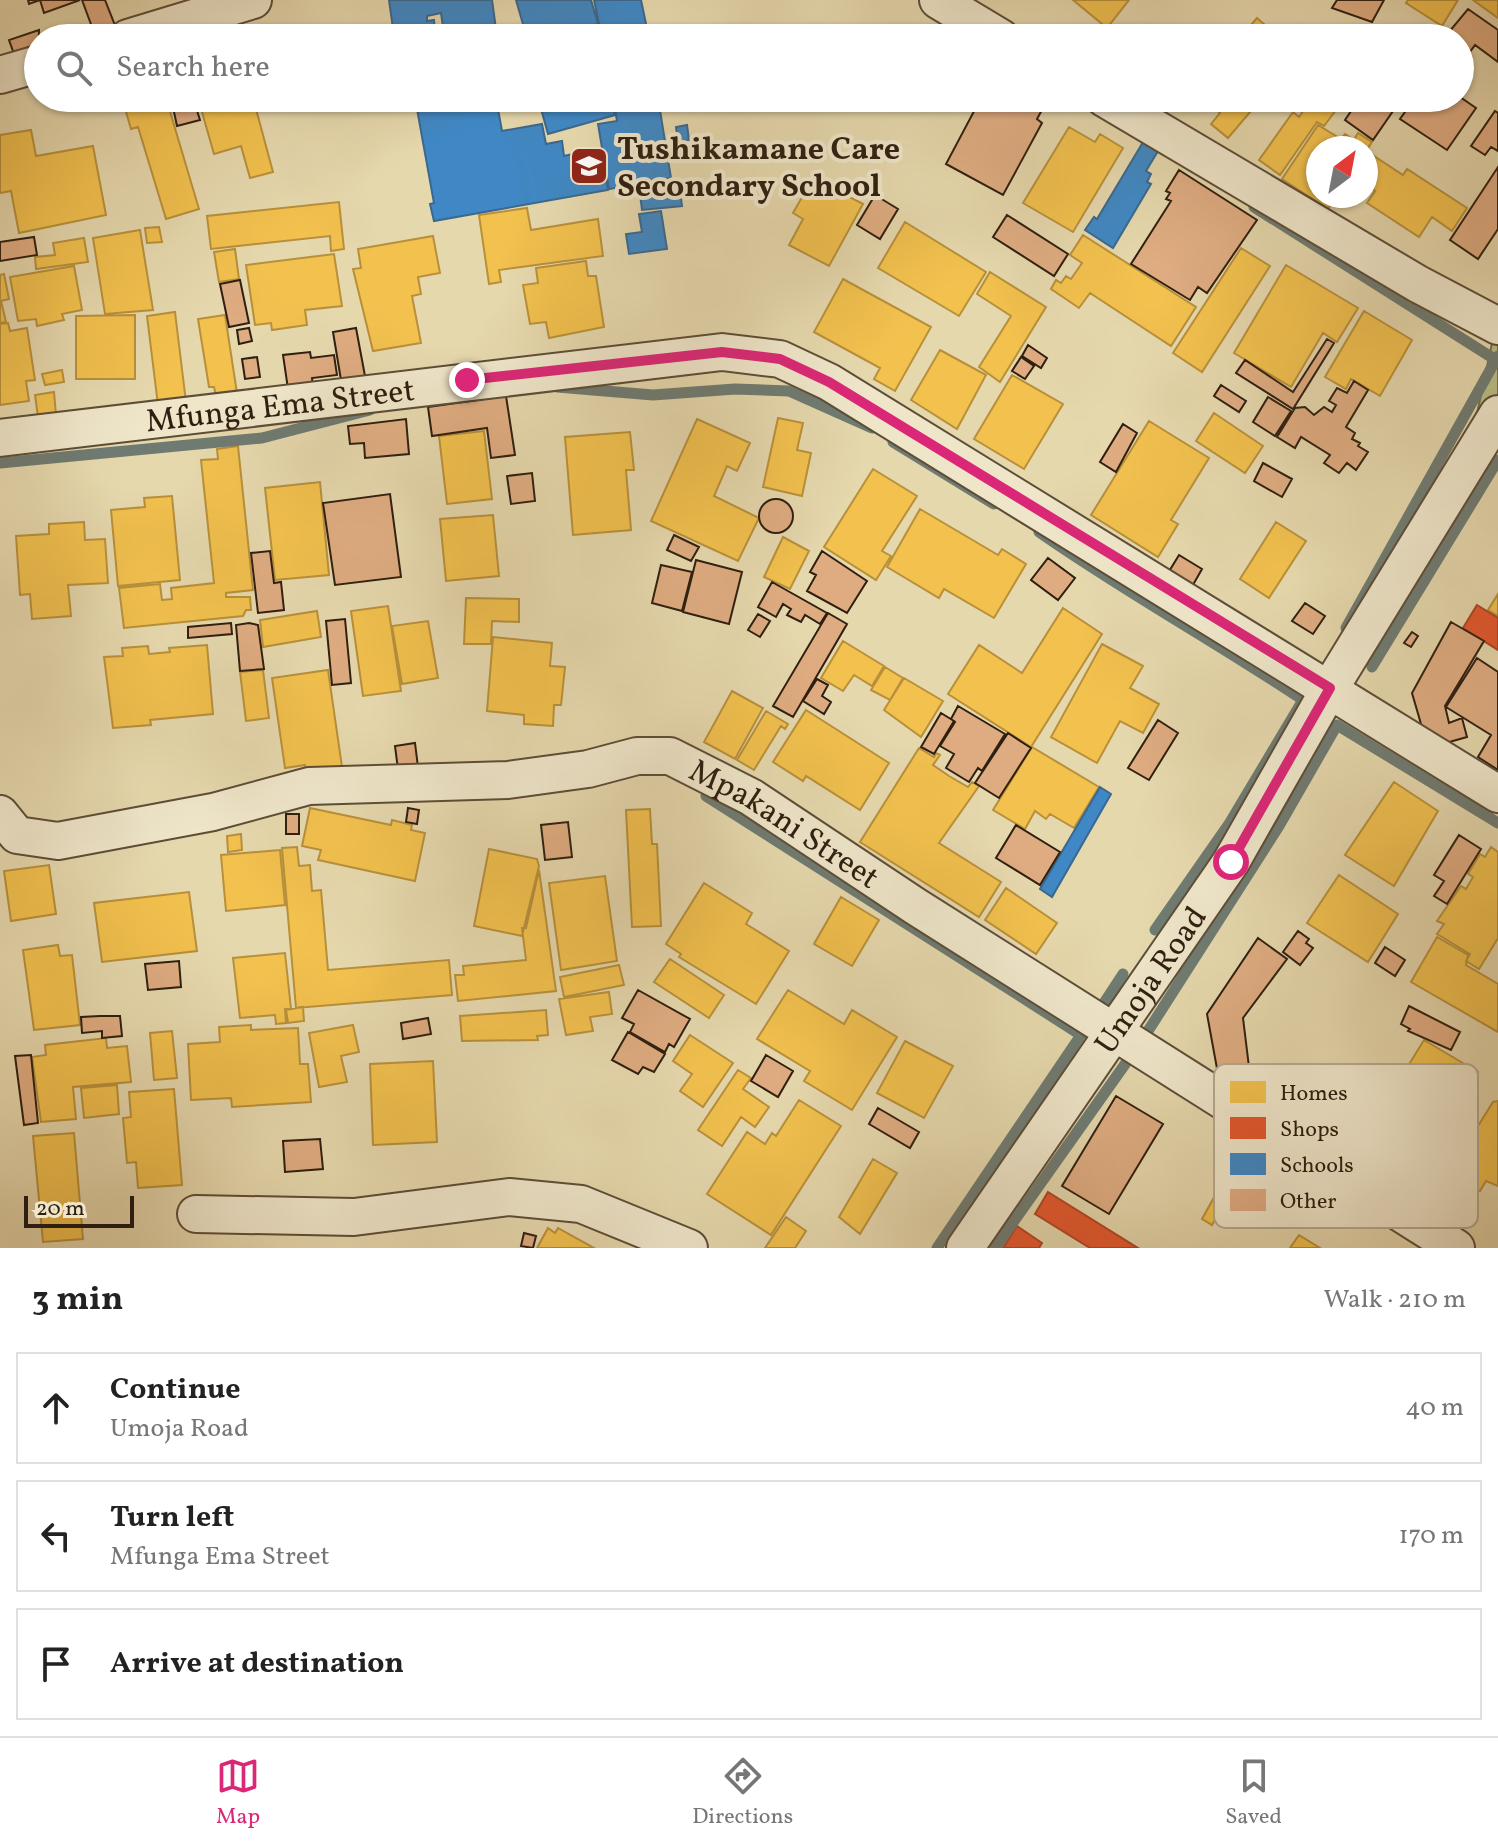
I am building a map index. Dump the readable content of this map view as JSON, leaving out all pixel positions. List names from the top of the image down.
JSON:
{
  "streets": {
    "street": ["Mfunga Ema Street", "Mpakani Street", "Umoja Road"]
  },
  "crossings": [
    ["Mfunga Ema Street", "Umoja Road"],
    ["Mpakani Street", "Umoja Road"]
  ],
  "places": {
    "school or university": ["Tushikamane Care Secondary School"]
  },
  "legend": [
    "Homes",
    "Shops",
    "Schools",
    "Other"
  ],
  "scale_bar": "20 m",
  "north": "top right",
  "page": {
    "search": "Search here",
    "scale": "20 m",
    "heading": ["3 min", "Walk · 210 m"],
    "list": [
      ["Continue", "Umoja Road", "40 m"],
      ["Turn left", "Mfunga Ema Street", "170 m"],
      "Arrive at destination"
    ],
    "nav": ["Map", "Directions", "Saved"]
  }
}
